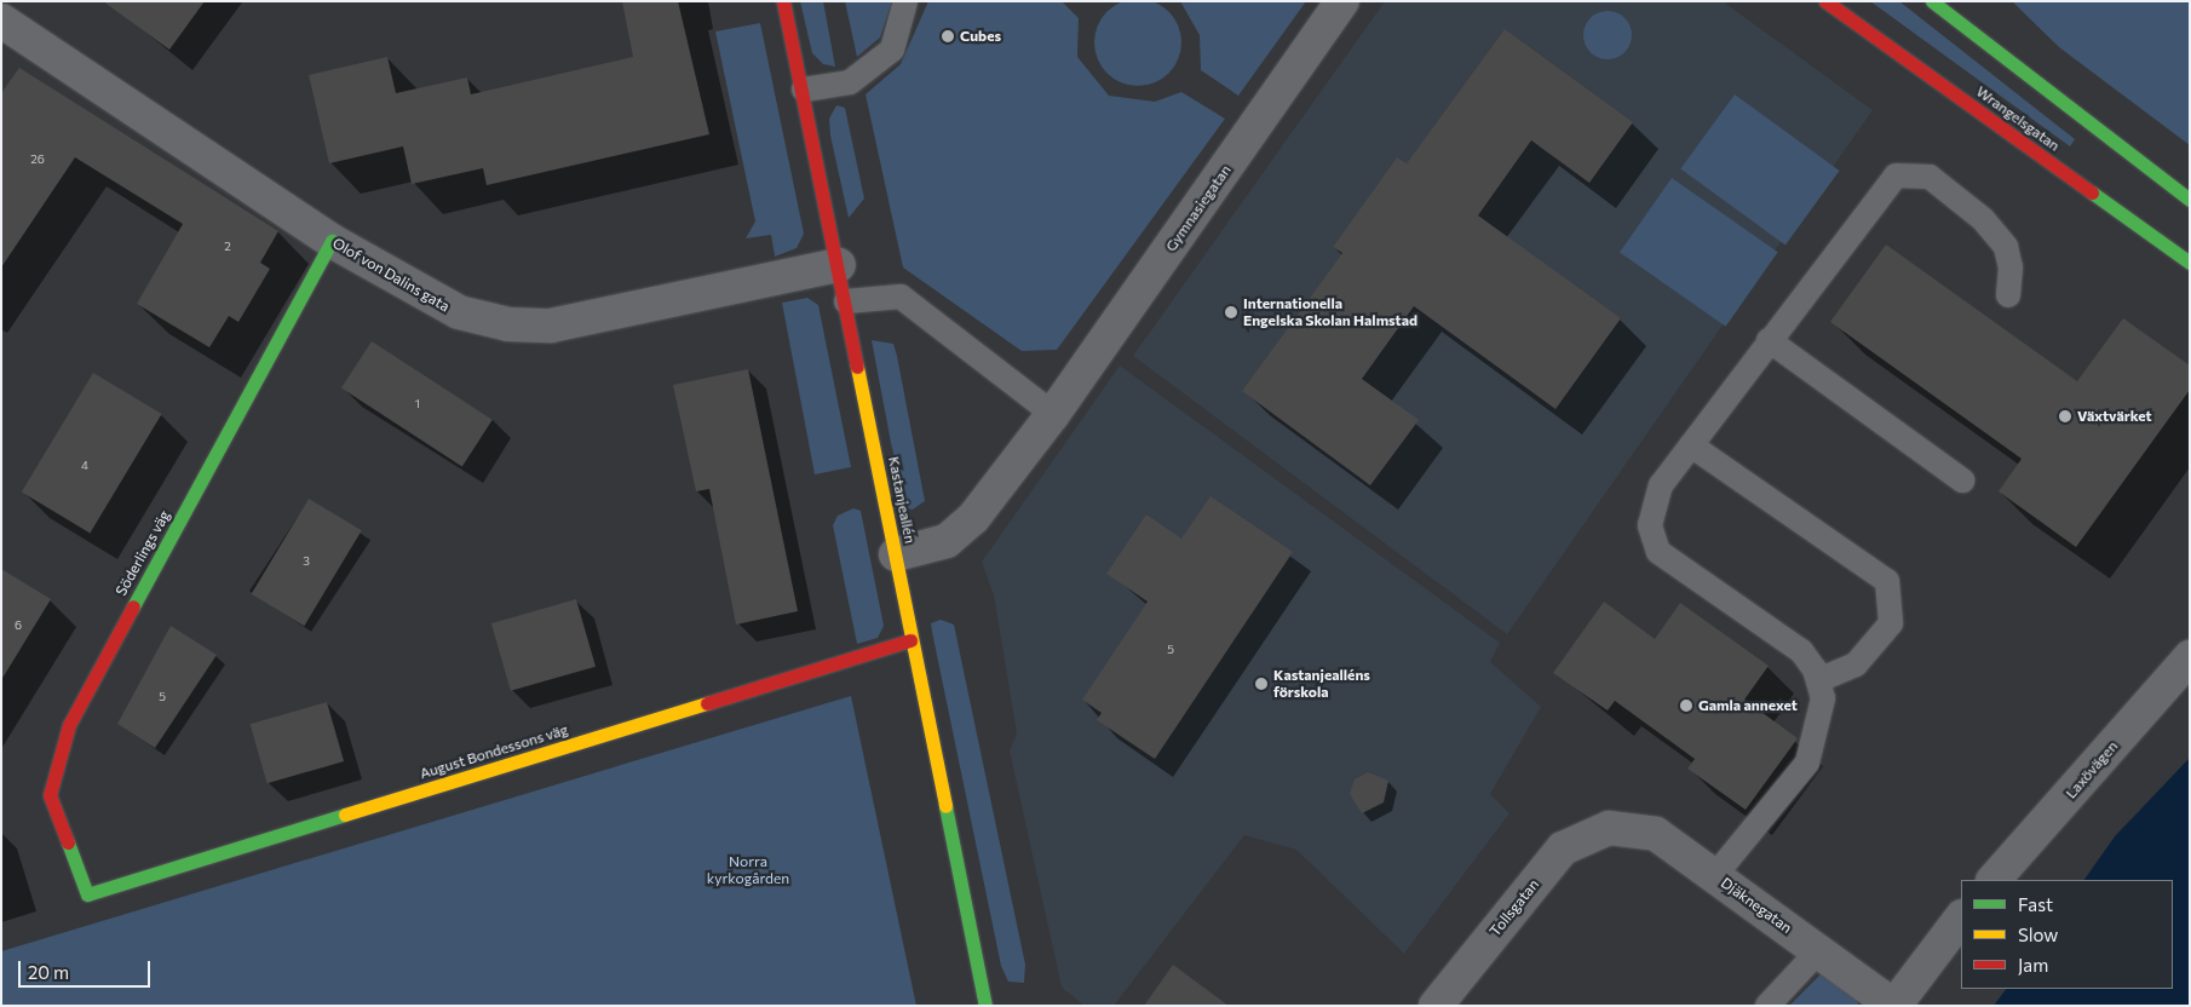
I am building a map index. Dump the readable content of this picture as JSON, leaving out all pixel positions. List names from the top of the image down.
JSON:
{
  "streets": {
    "street": [
      "Wrangelsgatan",
      "Gymnasiegatan",
      "Olof von Dalins gata",
      "Kastanjeallén",
      "Söderlings väg",
      "August Bondessons väg",
      "Laxövägen",
      "Djäknegatan",
      "Tollsgatan"
    ]
  },
  "crossings": [
    ["Gymnasiegatan", "Kastanjeallén"],
    ["Olof von Dalins gata", "Kastanjeallén"],
    ["Olof von Dalins gata", "Söderlings väg"],
    ["Kastanjeallén", "August Bondessons väg"],
    ["Söderlings väg", "August Bondessons väg"],
    ["Djäknegatan", "Tollsgatan"]
  ],
  "parks": ["Norra kyrkogården"],
  "places": [
    "Cubes",
    "Internationella Engelska Skolan Halmstad",
    "Växtvärket",
    "Kastanjealléns förskola",
    "Gamla annexet"
  ],
  "house_numbers": [
    "26",
    "2",
    "1",
    "4",
    "3",
    "6",
    "5",
    "5"
  ],
  "legend": ["Fast", "Slow", "Jam"],
  "scale_bar": "20 m"
}
